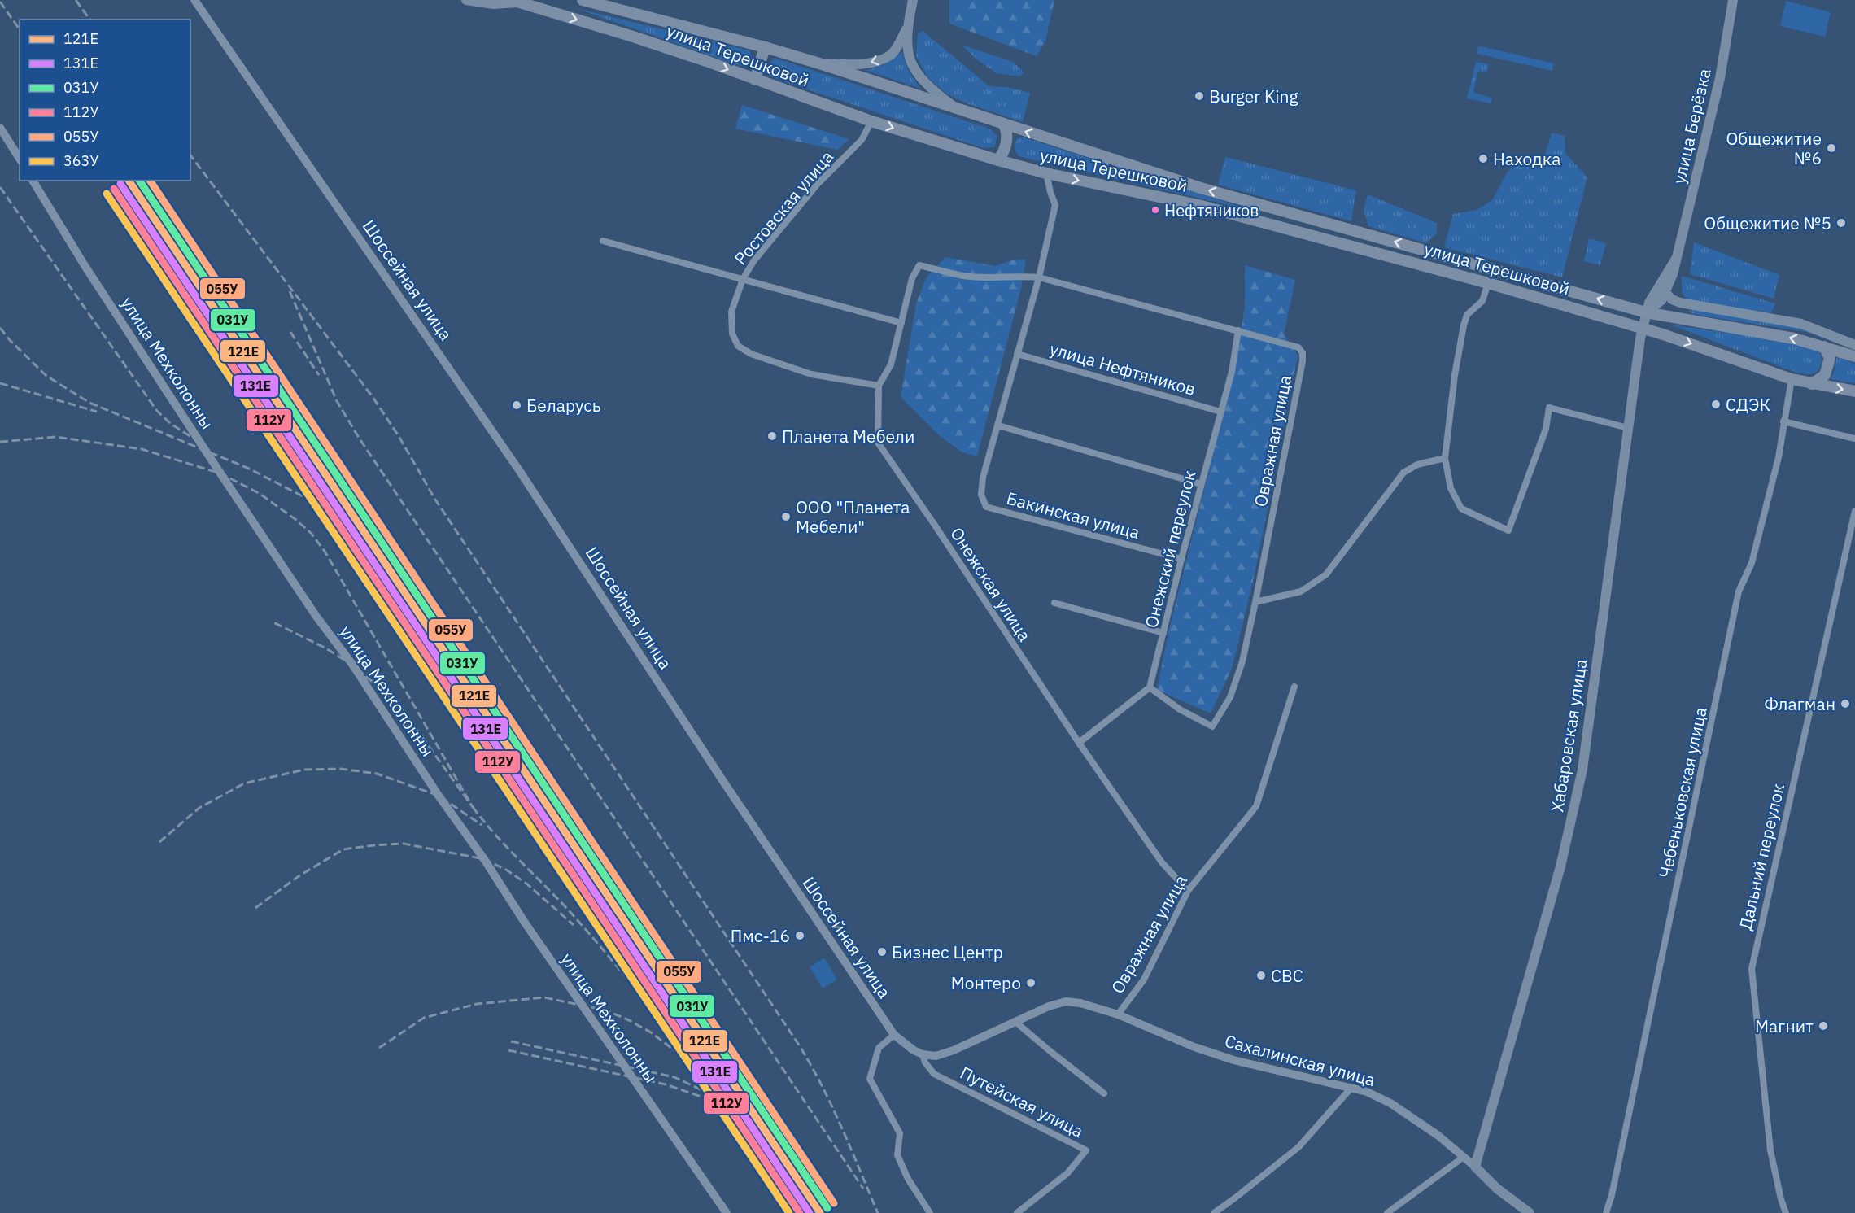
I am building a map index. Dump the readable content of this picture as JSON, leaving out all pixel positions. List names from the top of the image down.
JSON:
{
  "streets": {
    "main road": [
      "улица Терешковой",
      "улица Берёзка",
      "Хабаровская улица",
      "Сахалинская улица"
    ],
    "street": [
      "Ростовская улица",
      "Шоссейная улица",
      "улица Мехколонны",
      "улица Нефтяников",
      "Овражная улица",
      "Бакинская улица",
      "Онежский переулок",
      "Онежская улица",
      "Чебеньковская улица",
      "Дальний переулок",
      "Путейская улица"
    ]
  },
  "crossings": [
    ["улица Терешковой", "улица Берёзка"],
    ["улица Терешковой", "Ростовская улица"],
    ["улица Терешковой", "Хабаровская улица"],
    ["улица Терешковой", "Чебеньковская улица"],
    ["улица Берёзка", "Хабаровская улица"],
    ["Ростовская улица", "Онежская улица"],
    ["Шоссейная улица", "Путейская улица"],
    ["улица Нефтяников", "Онежский переулок"],
    ["Овражная улица", "Онежский переулок"],
    ["Овражная улица", "Онежская улица"],
    ["Овражная улица", "Сахалинская улица"],
    ["Бакинская улица", "Онежский переулок"],
    ["Хабаровская улица", "Сахалинская улица"]
  ],
  "places": [
    "Burger King",
    "Общежитие №6",
    "Находка",
    "Нефтяников",
    "Общежитие №5",
    "СДЭК",
    "Беларусь",
    "Планета Мебели",
    "ООО \"Планета Мебели\"",
    "Флагман",
    "Пмс-16",
    "Бизнес Центр",
    "СВС",
    "Монтеро",
    "Магнит"
  ],
  "lines": [
    "transit line 121Е",
    "transit line 031У",
    "transit line 055У",
    "transit line 131Е",
    "transit line 112У",
    "transit line 363У"
  ],
  "legend": [
    "121Е",
    "131Е",
    "031У",
    "112У",
    "055У",
    "363У"
  ]
}
